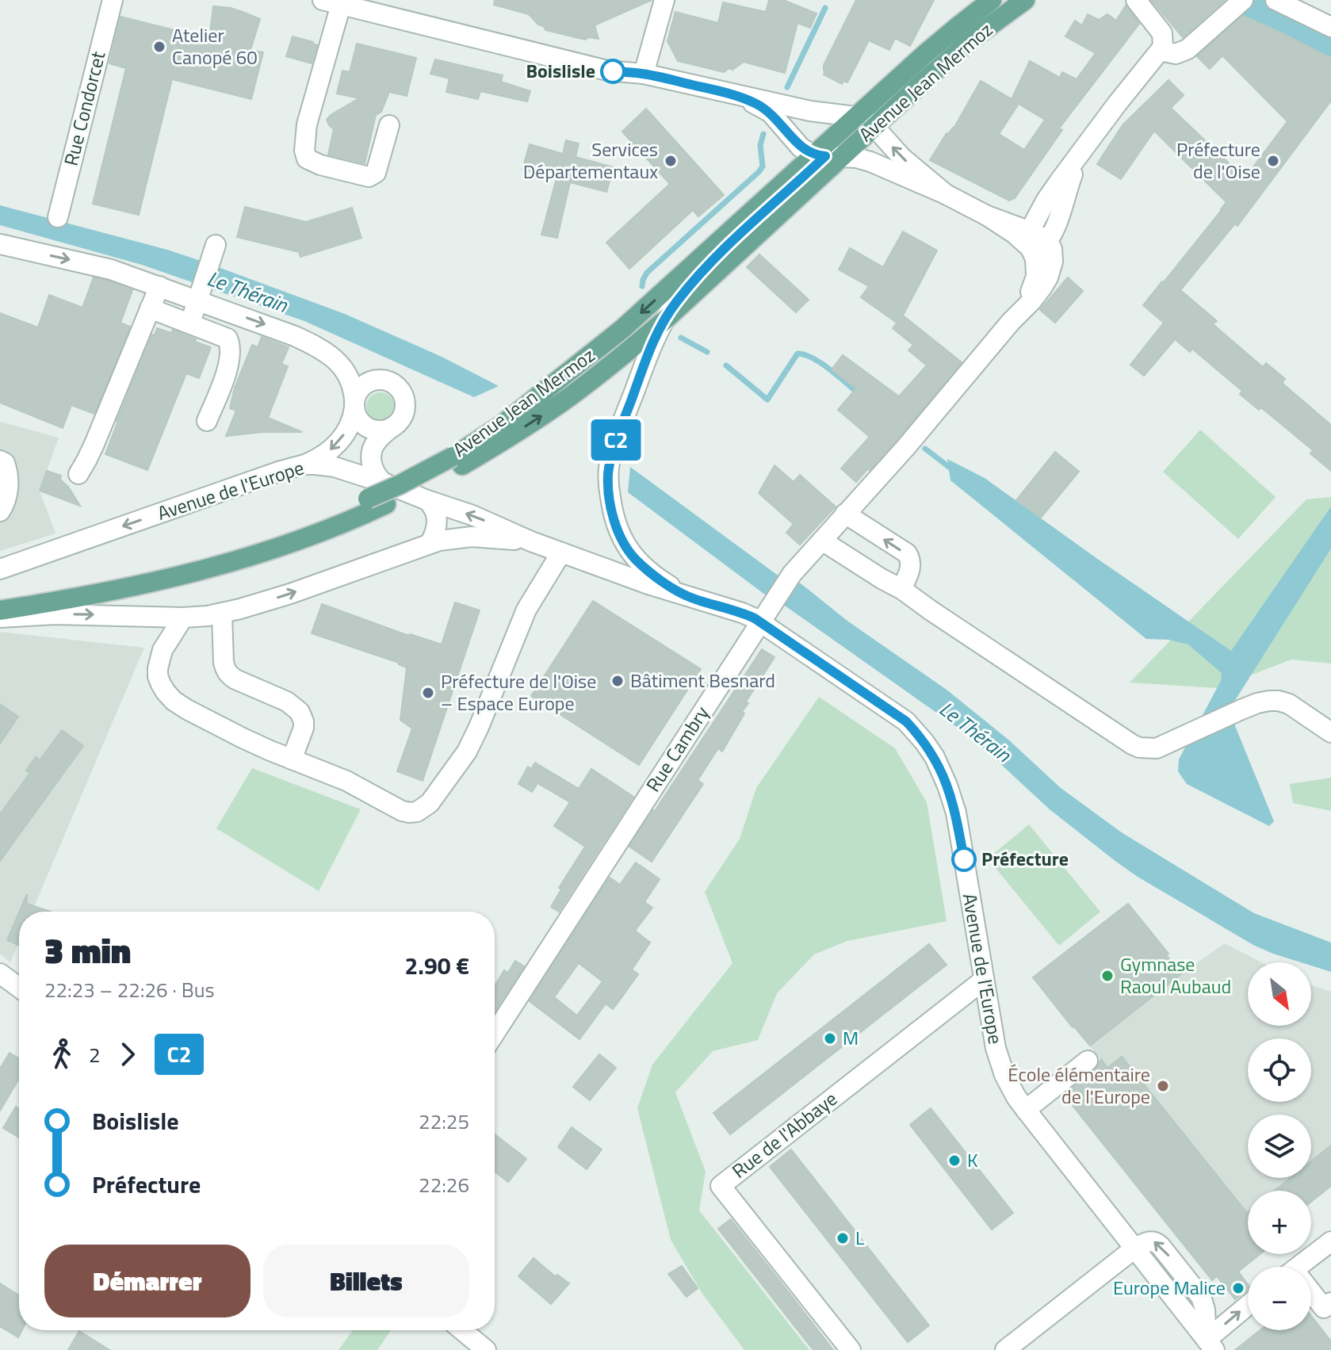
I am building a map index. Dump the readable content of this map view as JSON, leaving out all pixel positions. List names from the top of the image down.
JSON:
{
  "streets": {
    "main road": ["Avenue Jean Mermoz"],
    "street": [
      "Rue Condorcet",
      "Avenue de l'Europe",
      "Rue Cambry",
      "Rue de l'Abbaye"
    ]
  },
  "crossings": [
    ["Avenue de l'Europe", "Rue Cambry"],
    ["Avenue de l'Europe", "Rue de l'Abbaye"]
  ],
  "water": ["Le Thérain"],
  "places": [
    "Atelier Canopé 60",
    "Boislisle",
    "Services Départementaux",
    "Préfecture de l'Oise",
    "Bâtiment Besnard",
    "Préfecture de l'Oise – Espace Europe",
    "Préfecture",
    "Gymnase Raoul Aubaud",
    "M",
    "École élémentaire de l'Europe",
    "K",
    "L",
    "Europe Malice"
  ],
  "lines": ["bus line C2"],
  "north": "bottom right",
  "page": {
    "on_map": "C2",
    "heading": ["3 min", "22:23 – 22:26 · Bus", "2.90 €"],
    "map_buttons": ["+", "−"],
    "legs": ["2", "C2"],
    "list": [
      {
        "name": "Boislisle",
        "value": "22:25"
      },
      {
        "name": "Préfecture",
        "value": "22:26"
      }
    ],
    "buttons": ["Démarrer", "Billets"]
  }
}
